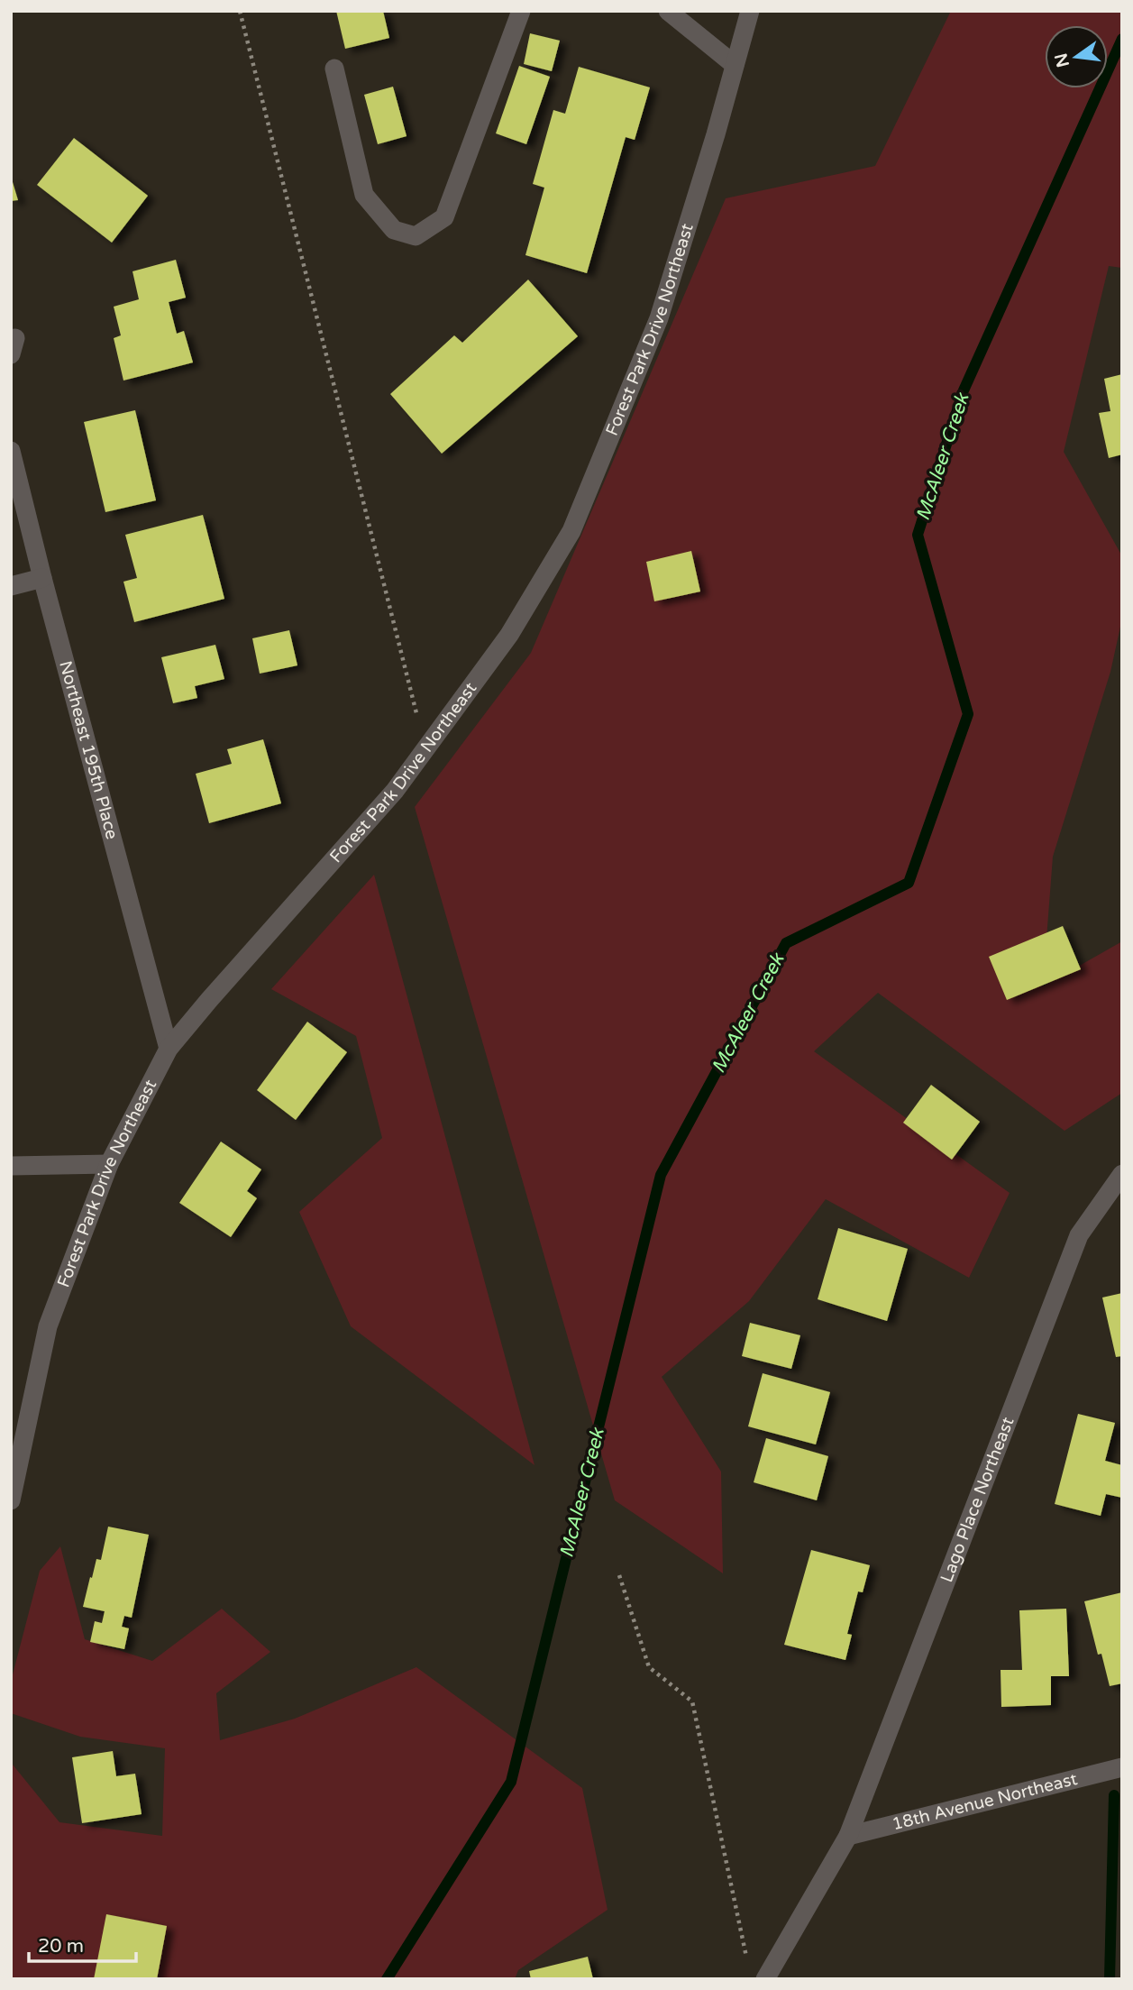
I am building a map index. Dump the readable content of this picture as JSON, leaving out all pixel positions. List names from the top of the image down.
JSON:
{
  "streets": {
    "street": [
      "Forest Park Drive Northeast",
      "Northeast 195th Place",
      "Lago Place Northeast",
      "18th Avenue Northeast"
    ]
  },
  "crossings": [
    ["Forest Park Drive Northeast", "Northeast 195th Place"],
    ["Lago Place Northeast", "18th Avenue Northeast"]
  ],
  "water": ["McAleer Creek"],
  "scale_bar": "20 m",
  "north": "left"
}
